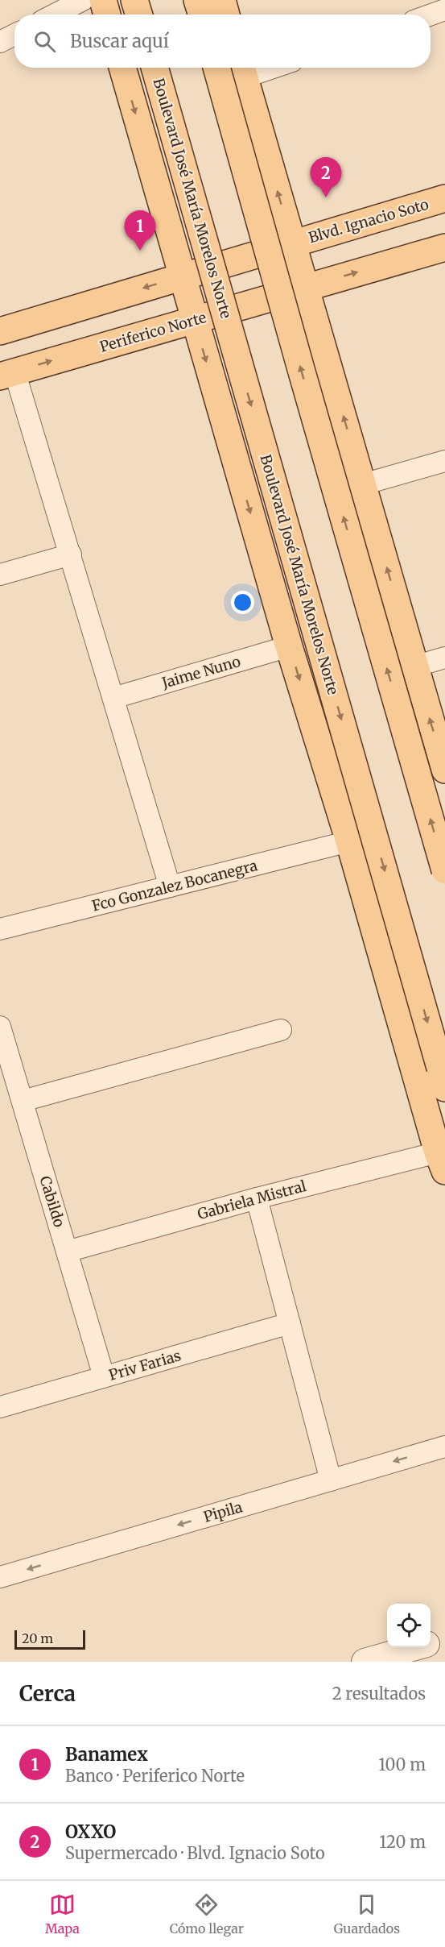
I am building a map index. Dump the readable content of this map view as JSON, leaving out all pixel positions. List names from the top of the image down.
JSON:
{
  "streets": {
    "main road": ["Boulevard José María Morelos Norte", "Blvd. Ignacio Soto", "Periferico Norte"],
    "street": [
      "Jaime Nuno",
      "Fco Gonzalez Bocanegra",
      "Gabriela Mistral",
      "Cabildo",
      "Priv Farias",
      "Pipila"
    ]
  },
  "crossings": [
    ["Gabriela Mistral", "Cabildo"],
    ["Cabildo", "Priv Farias"]
  ],
  "one_way": ["Pipila"],
  "scale_bar": "20 m",
  "page": {
    "search": "Buscar aquí",
    "pins": ["2", "1"],
    "scale": "20 m",
    "heading": ["Cerca", "2 resultados"],
    "list": [
      {
        "mark": "1",
        "name": "Banamex",
        "note": "Banco · Periferico Norte",
        "value": "100 m"
      },
      {
        "mark": "2",
        "name": "OXXO",
        "note": "Supermercado · Blvd. Ignacio Soto",
        "value": "120 m"
      }
    ],
    "nav": ["Mapa", "Cómo llegar", "Guardados"]
  }
}
